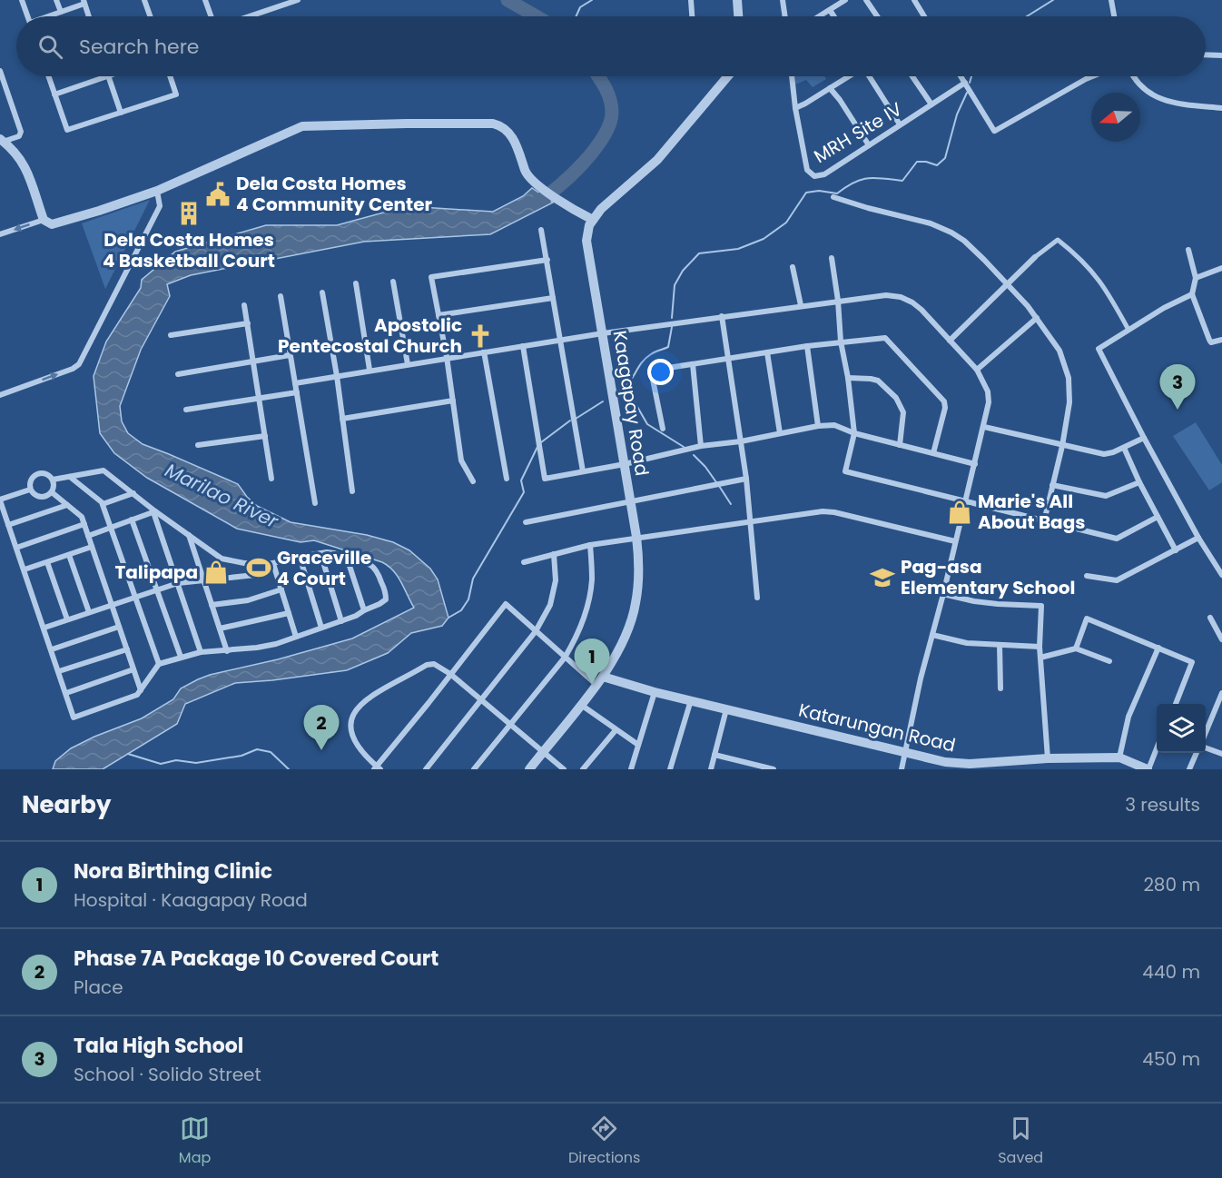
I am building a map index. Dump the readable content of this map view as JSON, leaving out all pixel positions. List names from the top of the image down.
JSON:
{
  "streets": {
    "street": ["MRH Site IV", "Kaagapay Road", "Katarungan Road"]
  },
  "crossings": [
    ["Kaagapay Road", "Katarungan Road"]
  ],
  "water": ["Marilao River"],
  "places": {
    "public building": ["Dela Costa Homes 4 Community Center"],
    "building": ["Dela Costa Homes 4 Basketball Court"],
    "church": ["Apostolic Pentecostal Church"],
    "shop": ["Marie's All About Bags", "Talipapa"],
    "sports": ["Graceville 4 Court"],
    "school or university": ["Pag-asa Elementary School"]
  },
  "north": "left",
  "page": {
    "search": "Search here",
    "pins": ["3", "1", "2"],
    "heading": ["Nearby", "3 results"],
    "list": [
      {
        "mark": "1",
        "name": "Nora Birthing Clinic",
        "note": "Hospital · Kaagapay Road",
        "value": "280 m"
      },
      {
        "mark": "2",
        "name": "Phase 7A Package 10 Covered Court",
        "note": "Place",
        "value": "440 m"
      },
      {
        "mark": "3",
        "name": "Tala High School",
        "note": "School · Solido Street",
        "value": "450 m"
      }
    ],
    "nav": ["Map", "Directions", "Saved"]
  }
}
